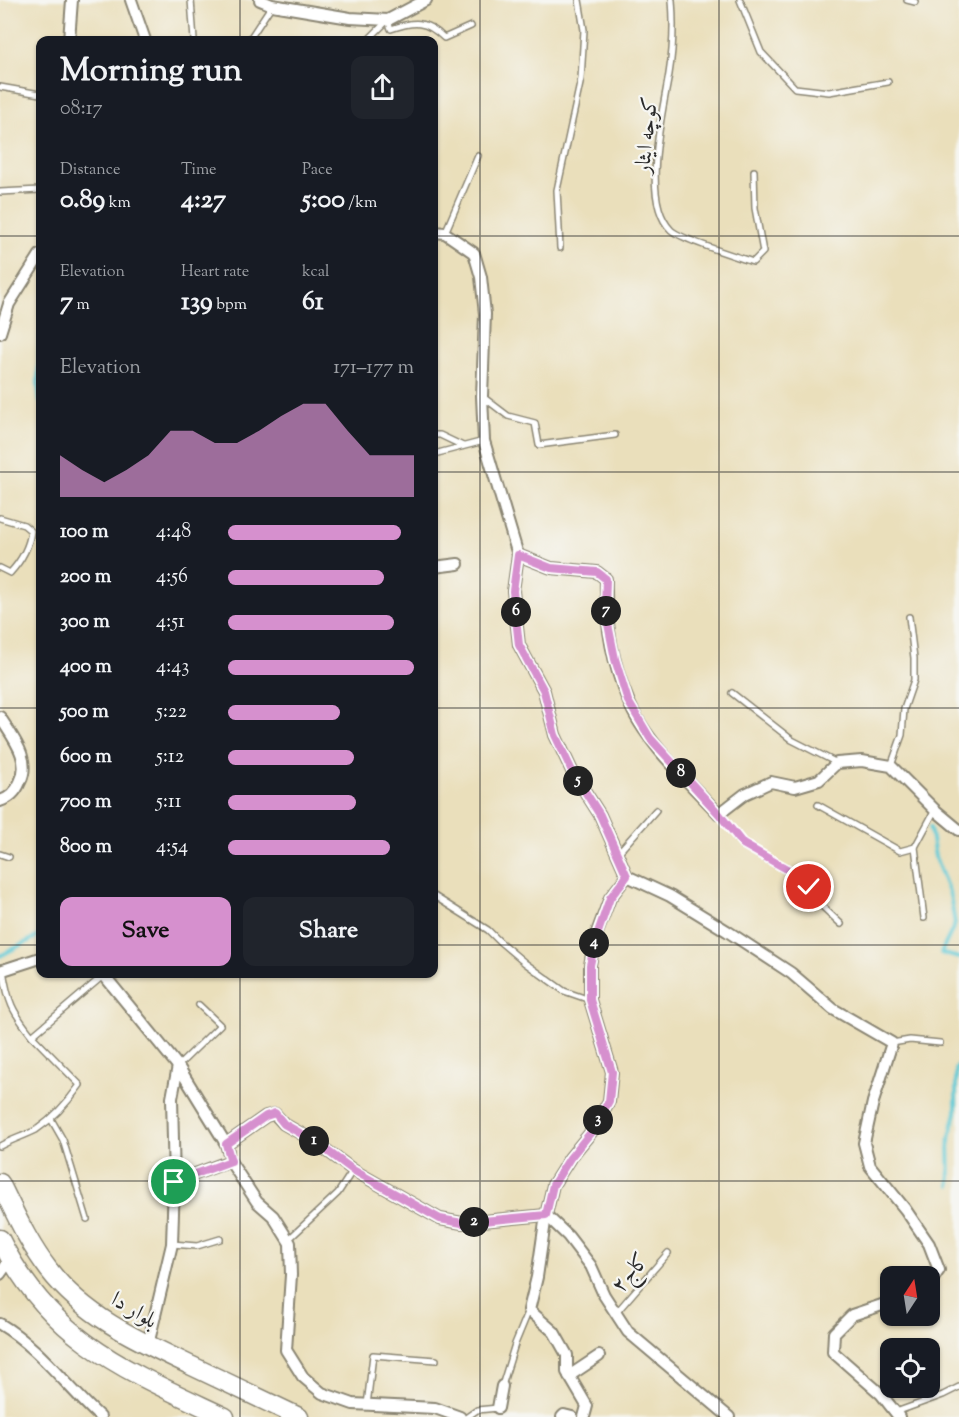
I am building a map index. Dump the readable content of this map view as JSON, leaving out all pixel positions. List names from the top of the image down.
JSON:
{
  "streets": {
    "main road": ["بلوار دا"],
    "lane": ["کوچه ایثار", "کاج۲"]
  },
  "north": "top",
  "page": {
    "heading": ["Morning run", "08:17"],
    "stats": [
      ["Distance", "0.89 km"],
      ["Time", "4:27"],
      ["Pace", "5:00 /km"],
      ["Elevation", "7 m"],
      ["Heart rate", "139 bpm"],
      ["kcal", "61"]
    ],
    "chart": ["Elevation", "171–177 m"],
    "list": [
      {
        "name": "100 m",
        "note": "4:48"
      },
      {
        "name": "200 m",
        "note": "4:56"
      },
      {
        "name": "300 m",
        "note": "4:51"
      },
      {
        "name": "400 m",
        "note": "4:43"
      },
      {
        "name": "500 m",
        "note": "5:22"
      },
      {
        "name": "600 m",
        "note": "5:12"
      },
      {
        "name": "700 m",
        "note": "5:11"
      },
      {
        "name": "800 m",
        "note": "4:54"
      }
    ],
    "pins": [
      "7",
      "6",
      "8",
      "5",
      "4",
      "3",
      "1",
      "2"
    ],
    "buttons": ["Save", "Share"]
  }
}
